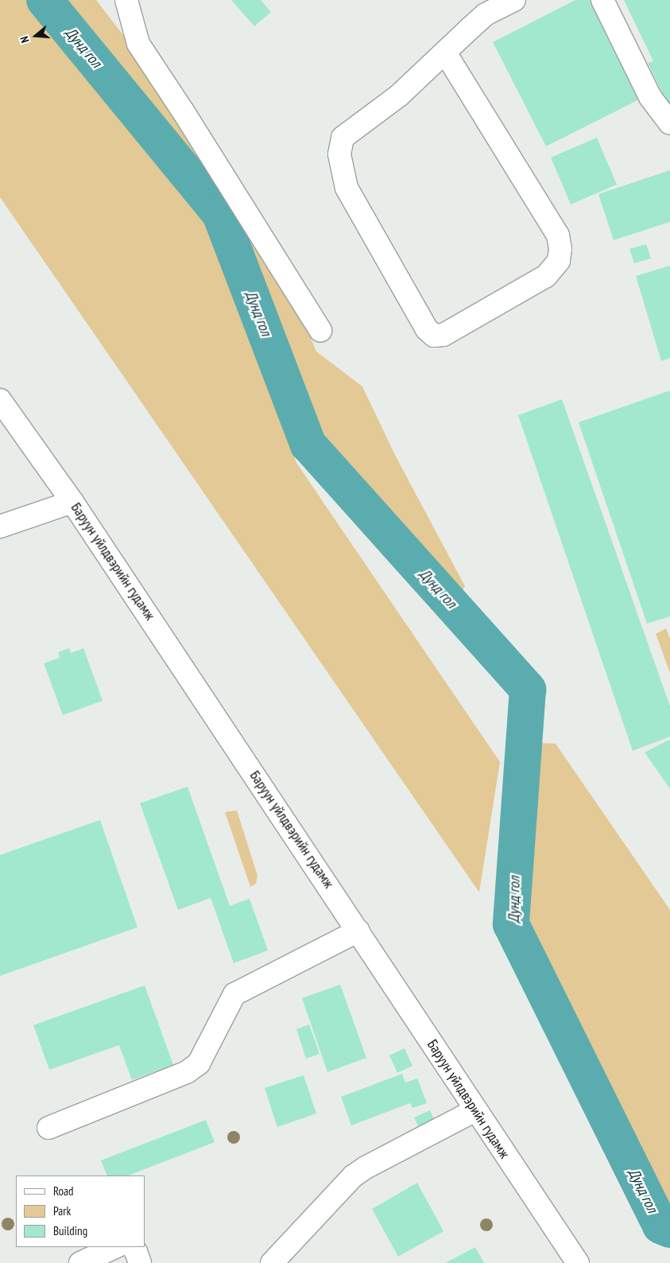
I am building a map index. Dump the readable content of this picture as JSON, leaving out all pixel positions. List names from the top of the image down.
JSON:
{
  "streets": {
    "street": ["Баруун үйлдвэрийн гудамж"]
  },
  "water": ["Дунд гол"],
  "legend": ["Road", "Park", "Building"],
  "north": "left"
}
